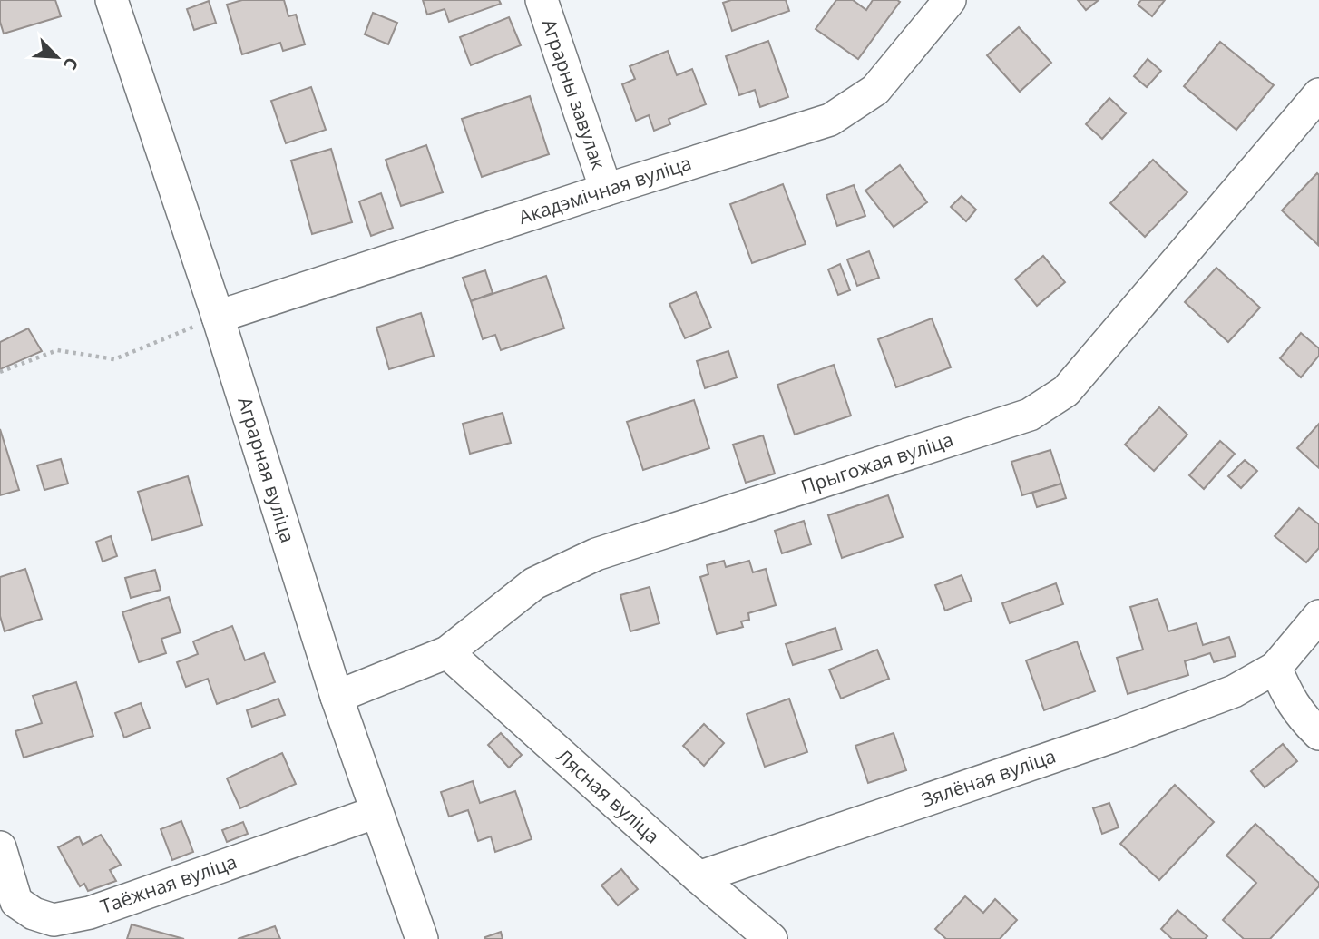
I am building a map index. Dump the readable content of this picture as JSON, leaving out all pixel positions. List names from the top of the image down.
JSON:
{
  "streets": {
    "street": [
      "Аграрны завулак",
      "Акадэмічная вуліца",
      "Прыгожая вуліца",
      "Аграрная вуліца",
      "Зялёная вуліца",
      "Лясная вуліца",
      "Таёжная вуліца"
    ]
  },
  "crossings": [
    ["Аграрны завулак", "Акадэмічная вуліца"],
    ["Акадэмічная вуліца", "Аграрная вуліца"],
    ["Прыгожая вуліца", "Аграрная вуліца"],
    ["Прыгожая вуліца", "Лясная вуліца"],
    ["Аграрная вуліца", "Таёжная вуліца"],
    ["Зялёная вуліца", "Лясная вуліца"]
  ],
  "north": "bottom right"
}
